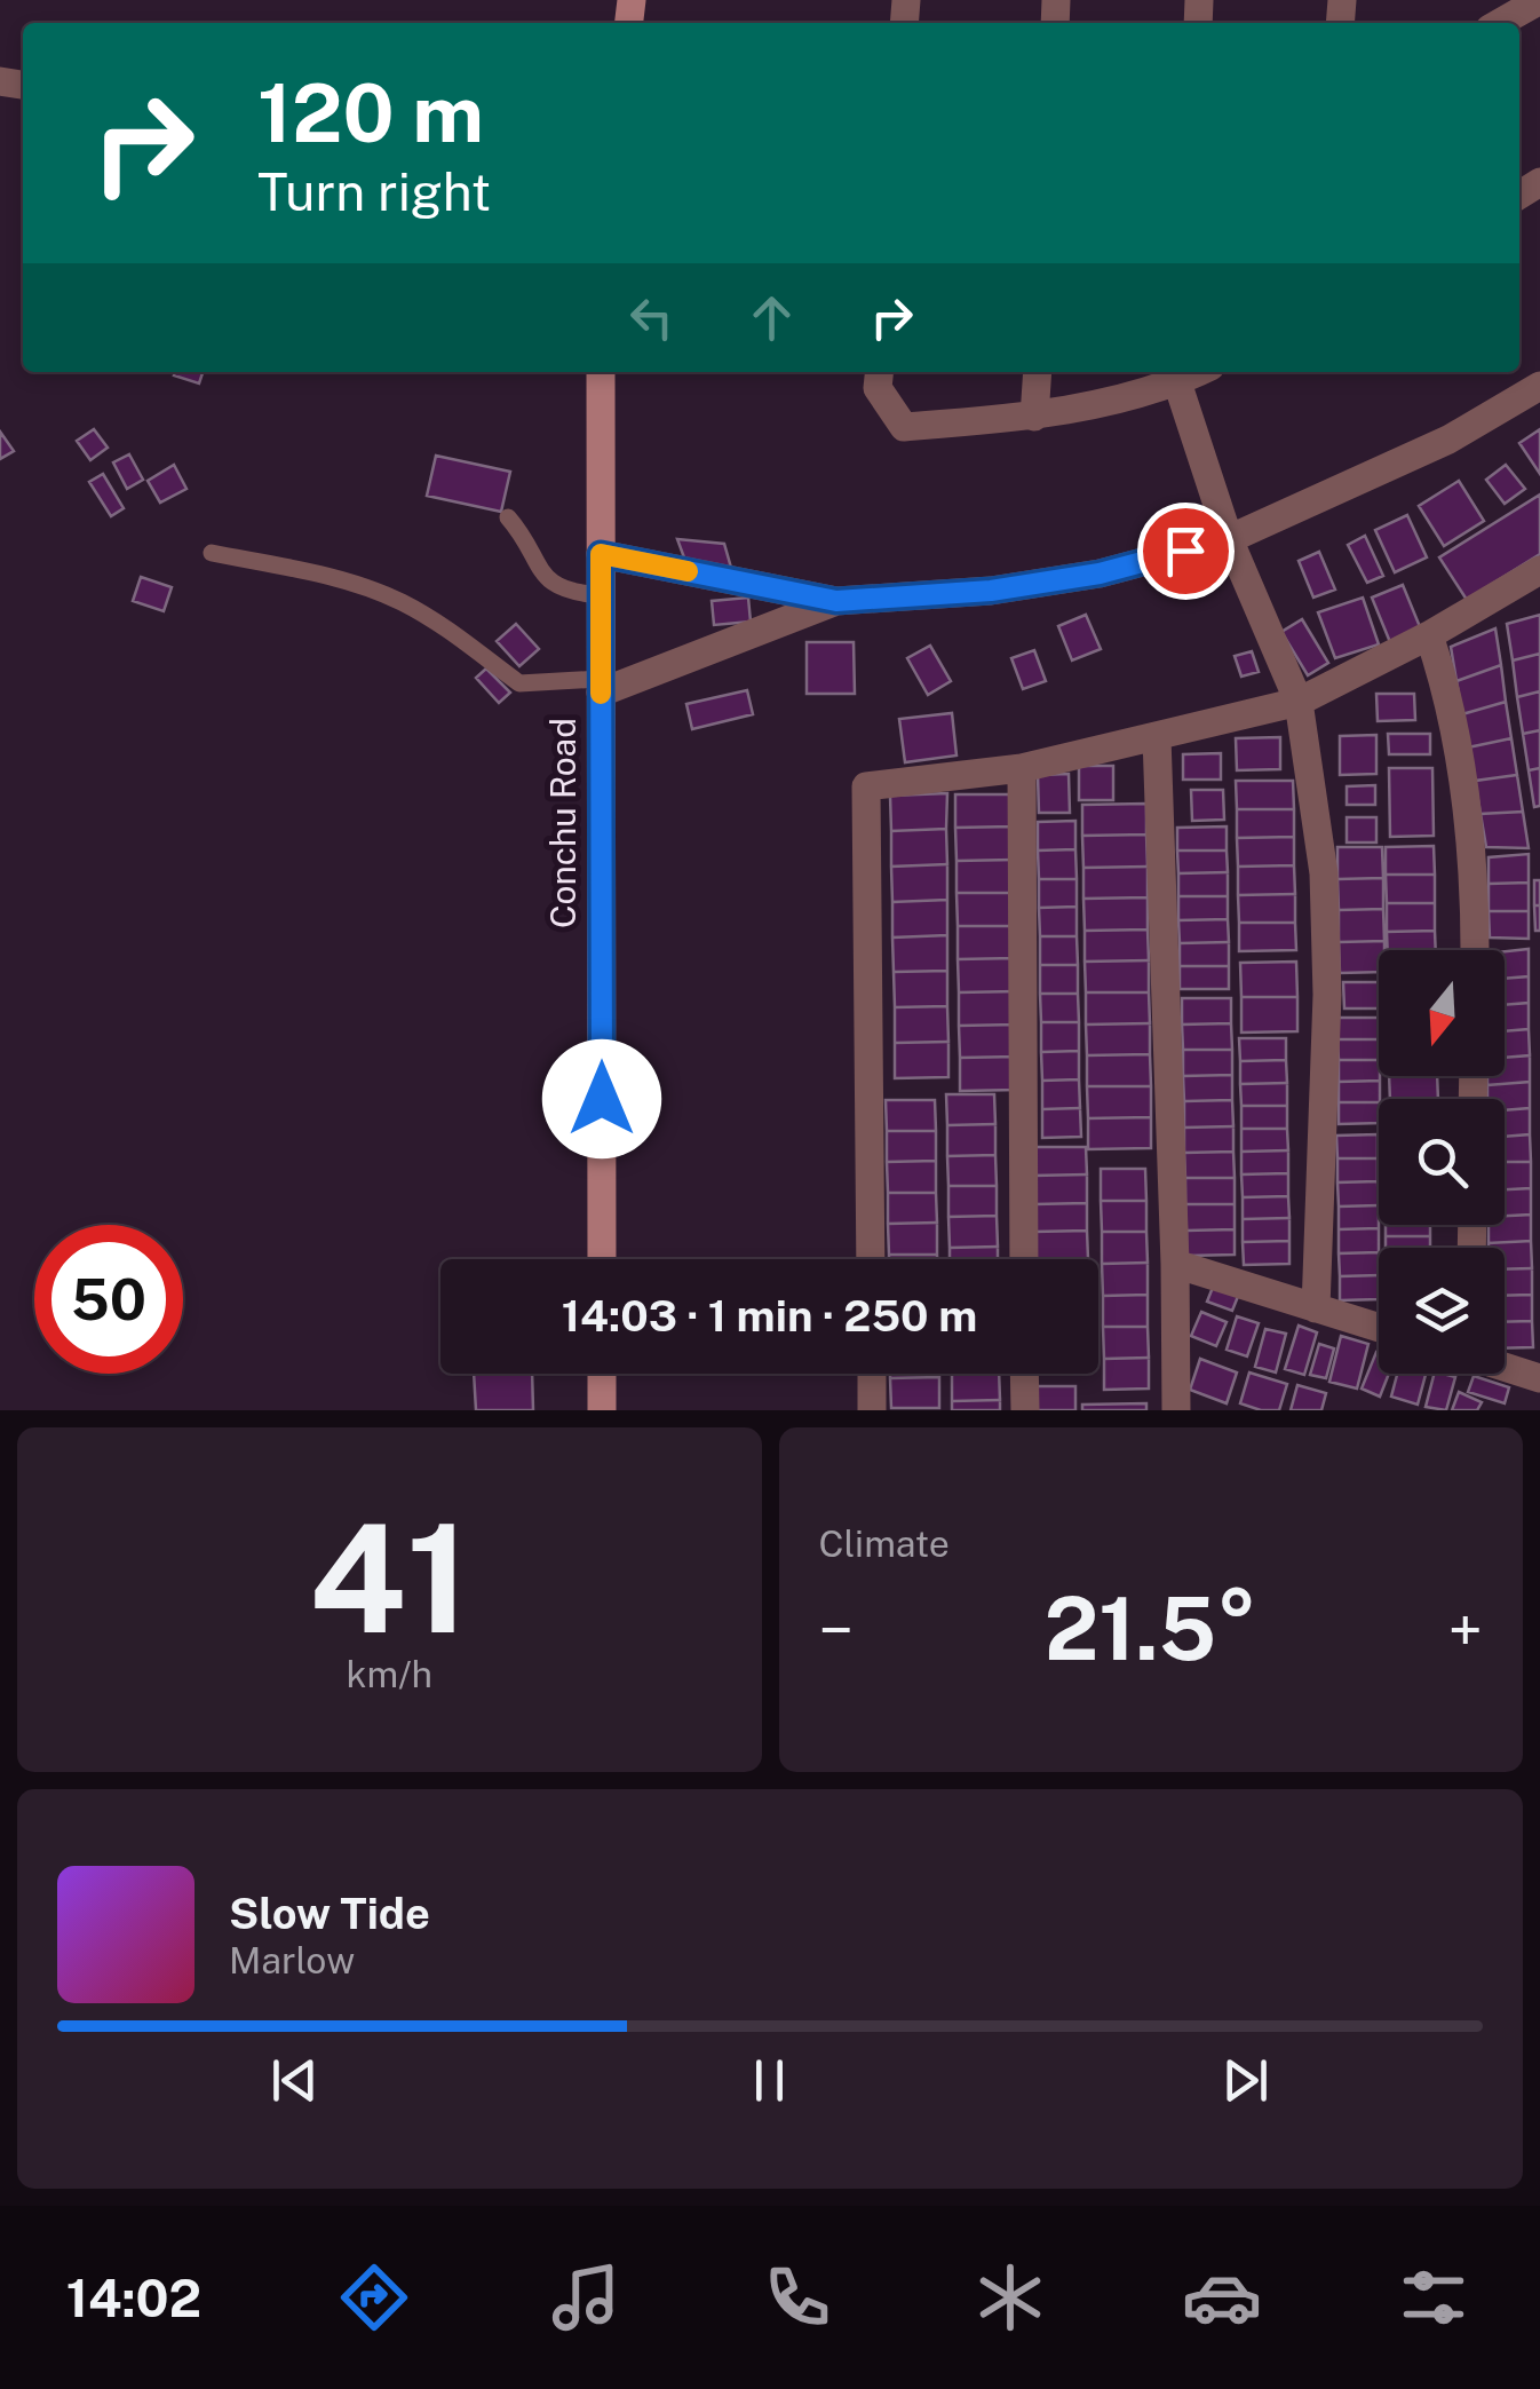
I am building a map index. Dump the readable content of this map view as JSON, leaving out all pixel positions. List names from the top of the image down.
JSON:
{
  "streets": {
    "main road": ["Conchu Road"]
  },
  "north": "bottom",
  "page": {
    "turn": ["120 m", "Turn right"],
    "limit": "50",
    "trip": "14:03 · 1 min · 250 m",
    "tile": [
      ["41", "km/h"],
      "Climate"
    ],
    "heat": ["−", "21.5°", "+"],
    "song": ["Slow Tide", "Marlow"],
    "tabs": "14:02"
  }
}
